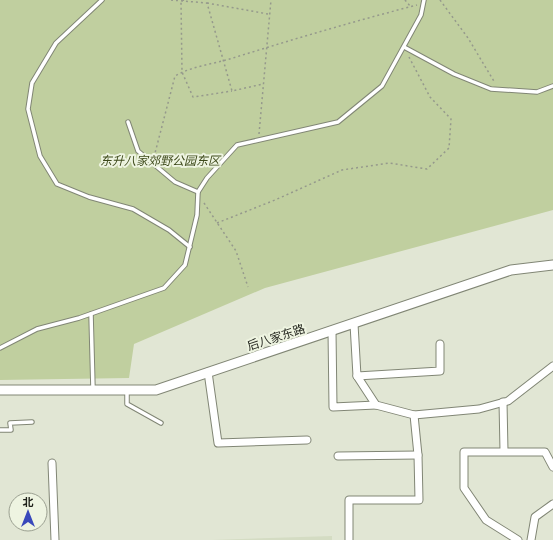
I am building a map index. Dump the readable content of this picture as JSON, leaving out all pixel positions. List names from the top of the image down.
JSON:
{
  "streets": {
    "street": ["后八家东路"]
  },
  "parks": ["东升八家郊野公园东区"],
  "north": "top"
}
